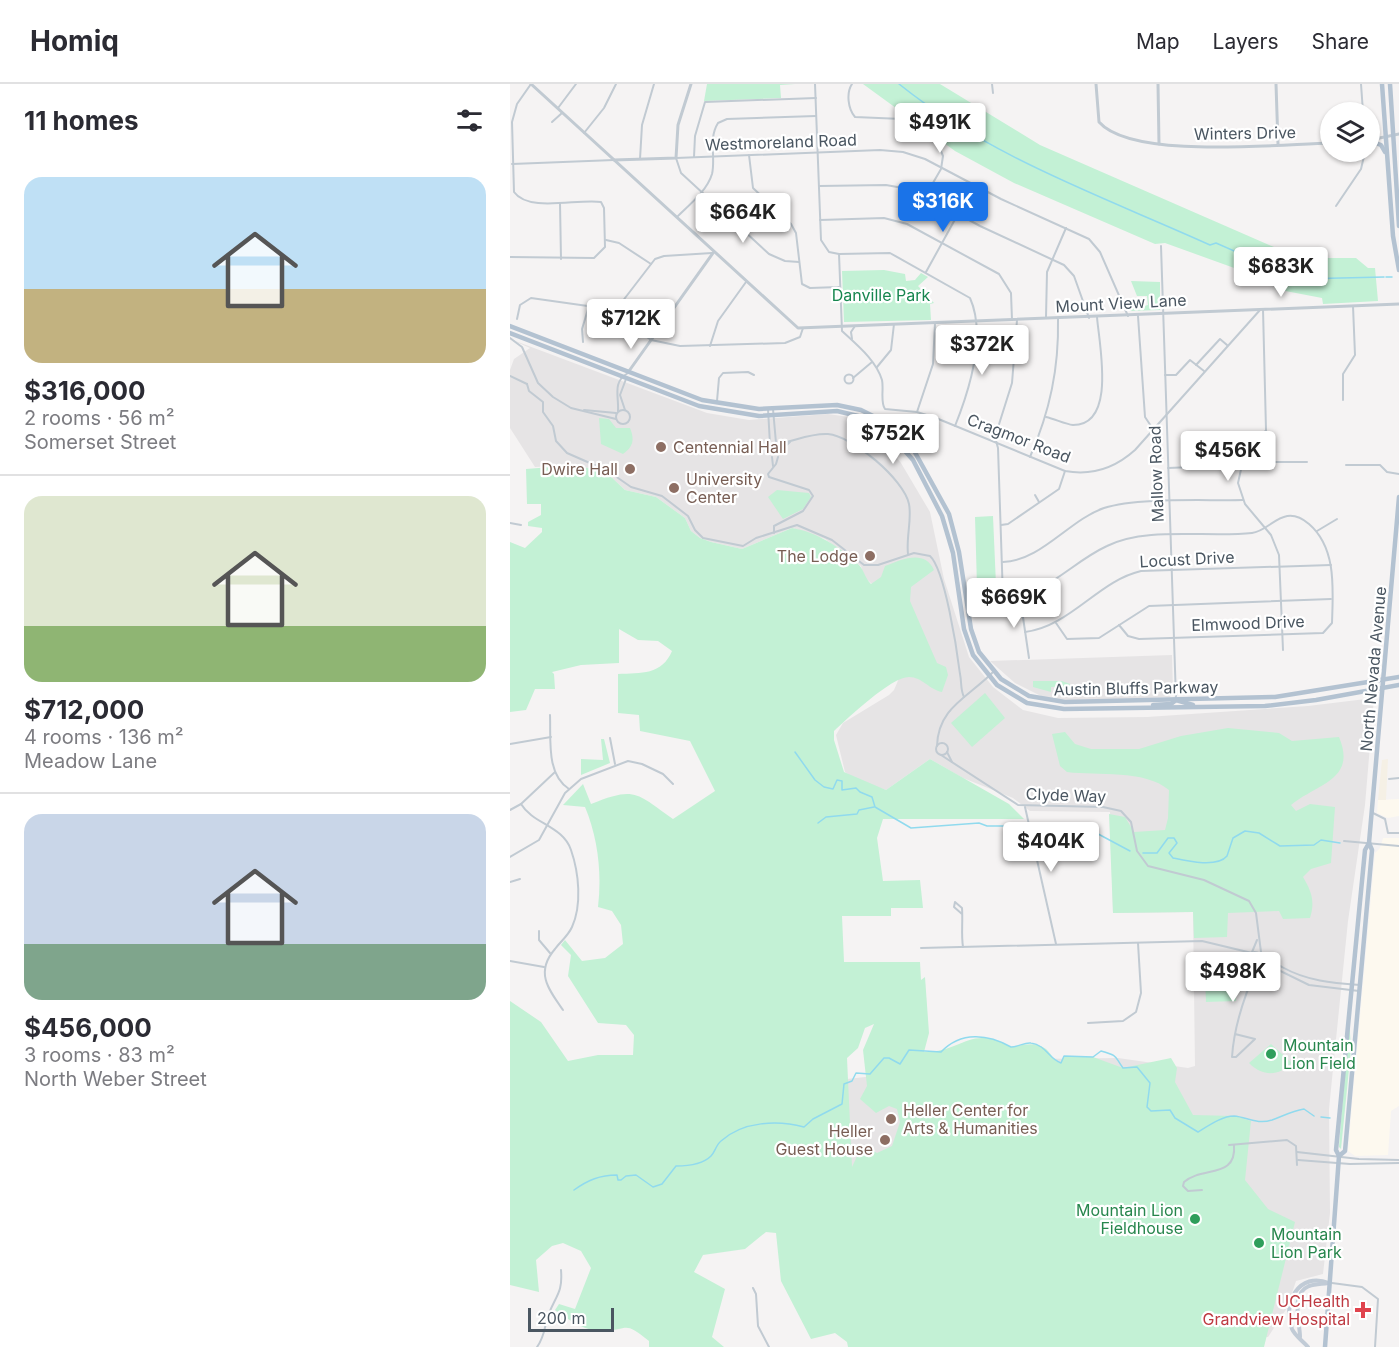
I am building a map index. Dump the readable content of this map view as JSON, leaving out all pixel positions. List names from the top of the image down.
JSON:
{
  "streets": {
    "main road": ["North Nevada Avenue", "Austin Bluffs Parkway"],
    "street": [
      "Winters Drive",
      "Westmoreland Road",
      "Mount View Lane",
      "Cragmor Road",
      "Mallow Road",
      "Locust Drive",
      "Elmwood Drive",
      "Clyde Way"
    ]
  },
  "crossings": [
    ["Westmoreland Road", "Mount View Lane"],
    ["Mount View Lane", "Cragmor Road"],
    ["Mount View Lane", "Mallow Road"],
    ["Cragmor Road", "Mallow Road"],
    ["Mallow Road", "Locust Drive"],
    ["Mallow Road", "Elmwood Drive"],
    ["Mallow Road", "Austin Bluffs Parkway"],
    ["Locust Drive", "Elmwood Drive"],
    ["North Nevada Avenue", "Austin Bluffs Parkway"]
  ],
  "parks": ["Danville Park"],
  "places": {
    "other": [
      "Centennial Hall",
      "Dwire Hall",
      "University Center",
      "The Lodge",
      "Mountain Lion Field",
      "Heller Center for Arts & Humanities",
      "Heller Guest House",
      "Mountain Lion Fieldhouse",
      "Mountain Lion Park"
    ],
    "health": ["UCHealth Grandview Hospital"]
  },
  "scale_bar": "200 m",
  "page": {
    "header": "Homiq",
    "nav": ["Map", "Layers", "Share"],
    "heading": "11 homes",
    "price": [
      "$491K",
      "$316K",
      "$664K",
      "$683K",
      "$712K",
      "$372K",
      "$752K",
      "$456K",
      "$669K",
      "$404K",
      "$498K"
    ],
    "list": [
      {
        "name": "$316,000",
        "note": "2 rooms · 56 m² · Somerset Street"
      },
      {
        "name": "$712,000",
        "note": "4 rooms · 136 m² · Meadow Lane"
      },
      {
        "name": "$456,000",
        "note": "3 rooms · 83 m² · North Weber Street"
      }
    ],
    "scale": "200 m"
  }
}
